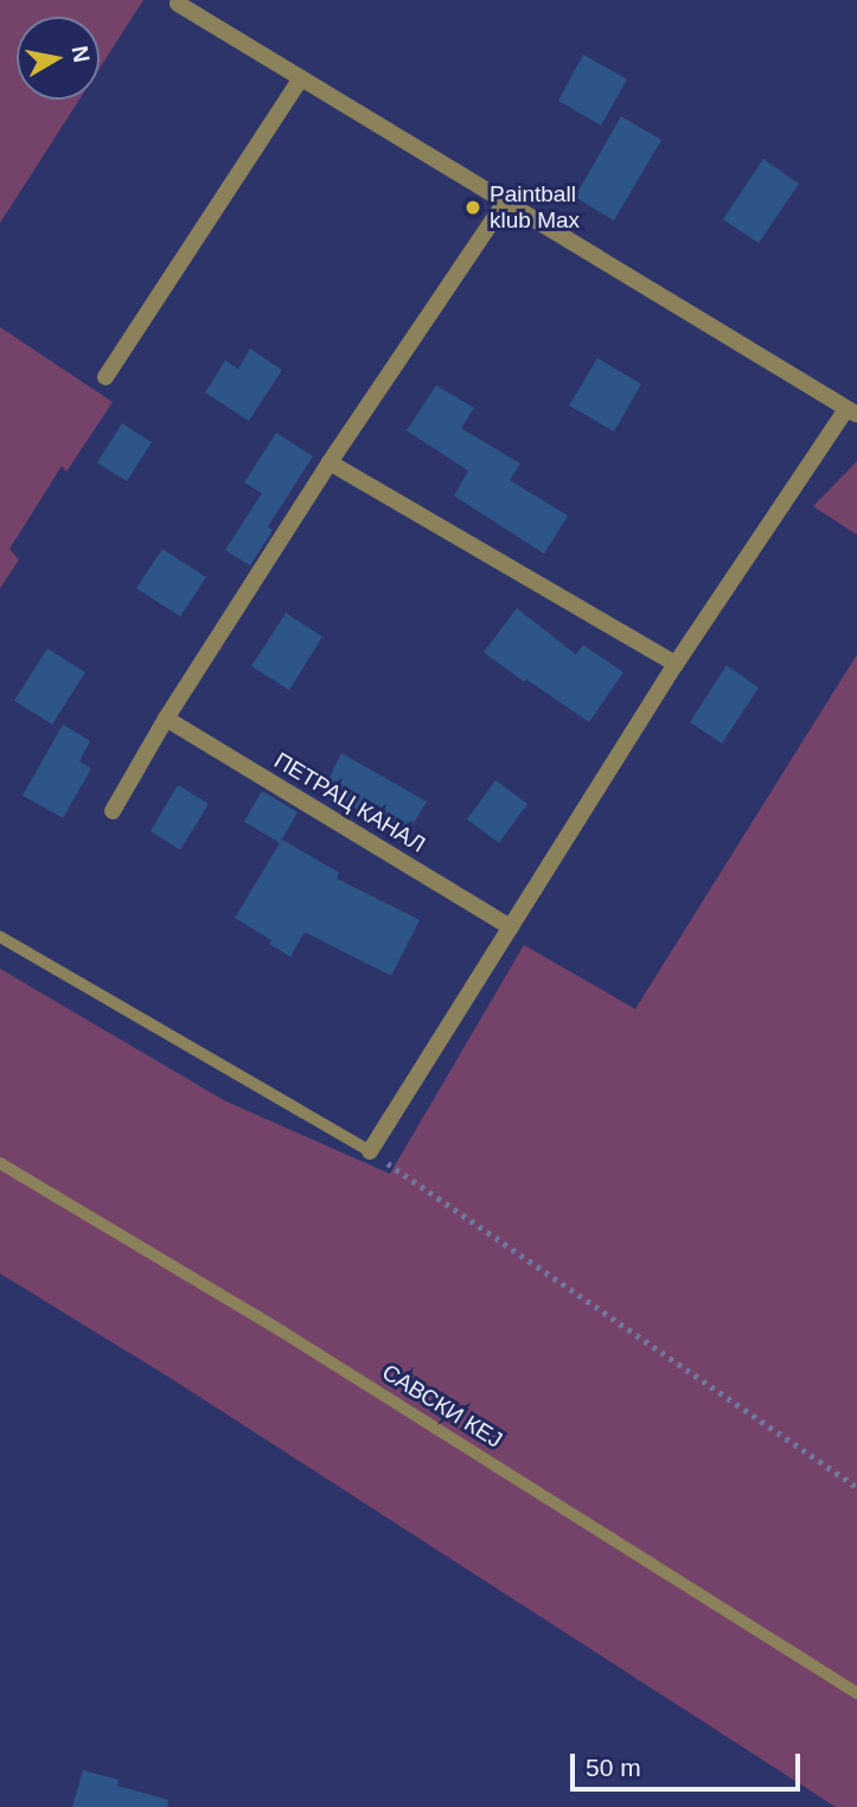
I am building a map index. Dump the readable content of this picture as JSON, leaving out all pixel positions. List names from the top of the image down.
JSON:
{
  "streets": {
    "street": ["ПЕТРАЦ КАНАЛ"],
    "lane": ["САВСКИ КЕЈ"]
  },
  "places": ["Paintball klub Max"],
  "scale_bar": "50 m",
  "north": "right"
}
